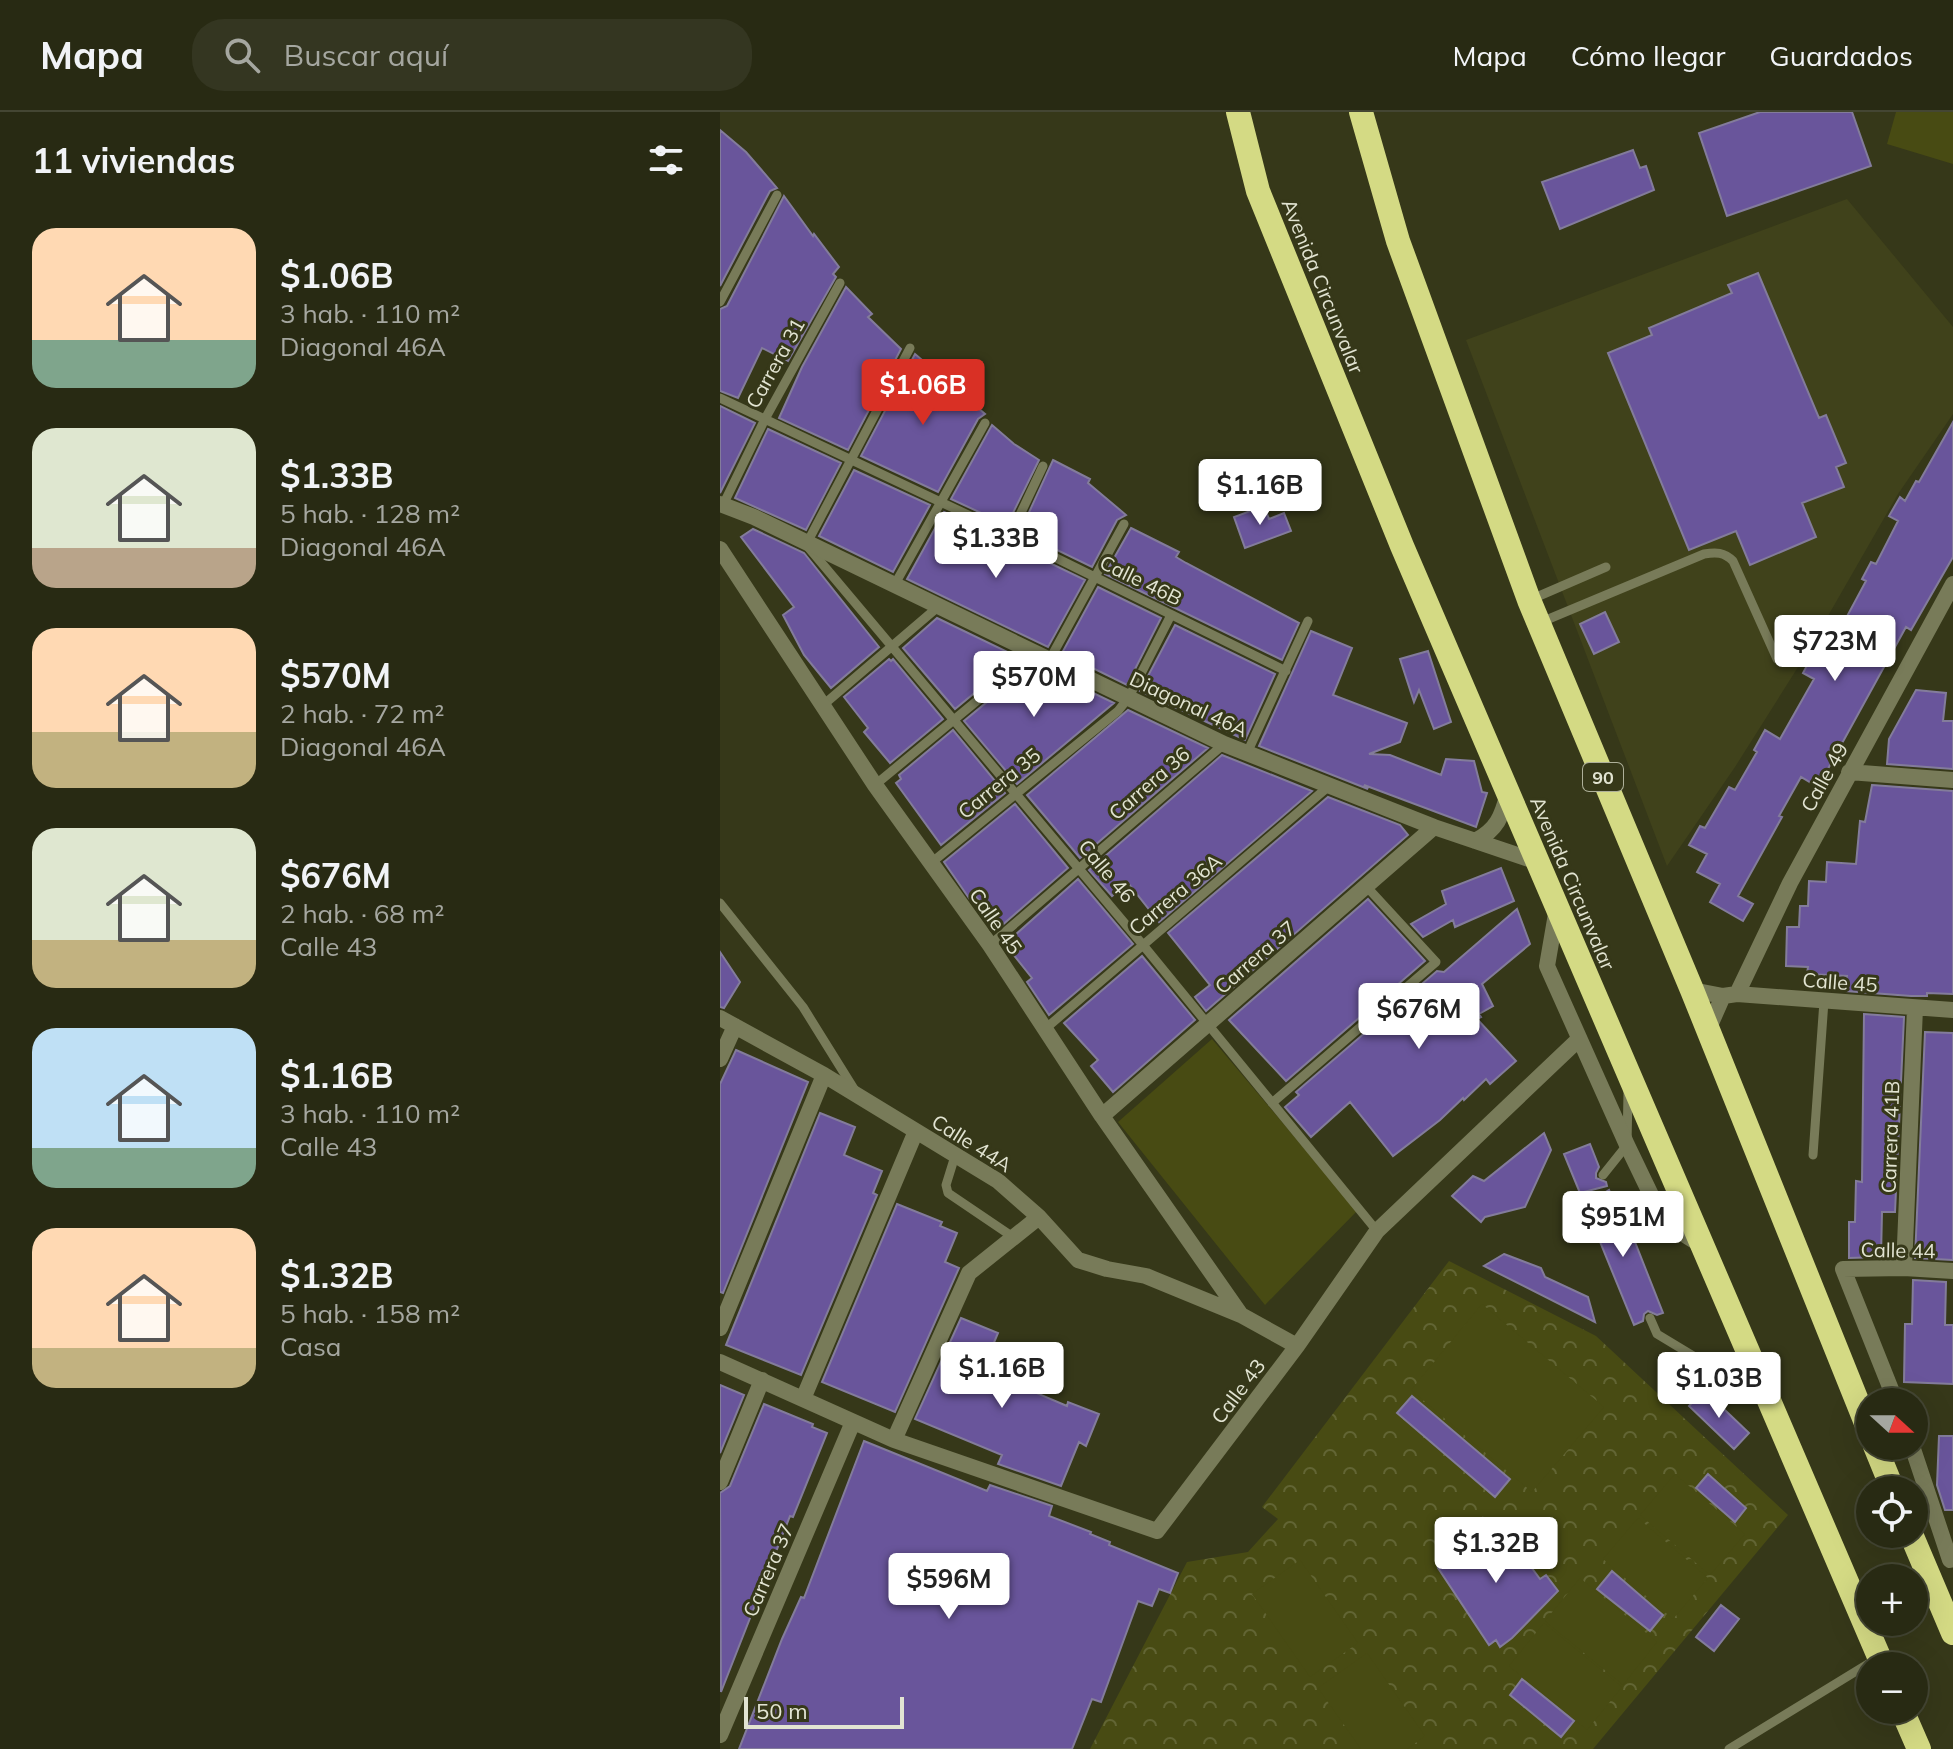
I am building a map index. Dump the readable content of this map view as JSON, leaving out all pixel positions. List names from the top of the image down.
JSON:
{
  "streets": {
    "highway": ["Avenida Circunvalar", "90"],
    "street": [
      "Diagonal 46A",
      "Calle 49",
      "Calle 45",
      "Carrera 37",
      "Carrera 41B",
      "Calle 44A",
      "Calle 44",
      "Calle 43"
    ],
    "lane": [
      "Carrera 31",
      "Calle 46B",
      "Carrera 35",
      "Carrera 36",
      "Calle 46",
      "Carrera 36A"
    ]
  },
  "crossings": [
    ["Avenida Circunvalar", "Diagonal 46A"],
    ["Carrera 31", "Calle 46B"],
    ["Carrera 31", "Diagonal 46A"],
    ["Calle 46B", "Carrera 35"],
    ["Diagonal 46A", "Carrera 35"],
    ["Diagonal 46A", "Carrera 36"],
    ["Diagonal 46A", "Calle 46"],
    ["Diagonal 46A", "Carrera 36A"],
    ["Diagonal 46A", "Carrera 37"],
    ["90", "Calle 45"],
    ["Calle 49", "Calle 45"],
    ["Carrera 35", "Calle 46"],
    ["Carrera 35", "Calle 45"],
    ["Carrera 36", "Calle 46"],
    ["Carrera 36", "Calle 45"],
    ["Calle 46", "Carrera 36A"],
    ["Calle 46", "Carrera 37"],
    ["Calle 46", "Calle 43"],
    ["Carrera 36A", "Calle 45"],
    ["Calle 45", "Carrera 37"],
    ["Calle 45", "Carrera 41B"],
    ["Calle 45", "Calle 44A"],
    ["Carrera 37", "Calle 43"],
    ["Carrera 41B", "Calle 44"],
    ["Calle 44A", "Calle 43"]
  ],
  "scale_bar": "50 m",
  "north": "right",
  "page": {
    "header": "Mapa",
    "search": "Buscar aquí",
    "nav": ["Mapa", "Cómo llegar", "Guardados"],
    "heading": "11 viviendas",
    "list": [
      {
        "name": "$1.06B",
        "note": "3 hab. · 110 m² · Diagonal 46A"
      },
      {
        "name": "$1.33B",
        "note": "5 hab. · 128 m² · Diagonal 46A"
      },
      {
        "name": "$570M",
        "note": "2 hab. · 72 m² · Diagonal 46A"
      },
      {
        "name": "$676M",
        "note": "2 hab. · 68 m² · Calle 43"
      },
      {
        "name": "$1.16B",
        "note": "3 hab. · 110 m² · Calle 43"
      },
      {
        "name": "$1.32B",
        "note": "5 hab. · 158 m² · Casa"
      }
    ],
    "price": [
      "$1.06B",
      "$1.16B",
      "$1.33B",
      "$723M",
      "$570M",
      "$676M",
      "$951M",
      "$1.16B",
      "$1.03B",
      "$1.32B",
      "$596M"
    ],
    "map_buttons": ["+", "−"],
    "scale": "50 m"
  }
}
